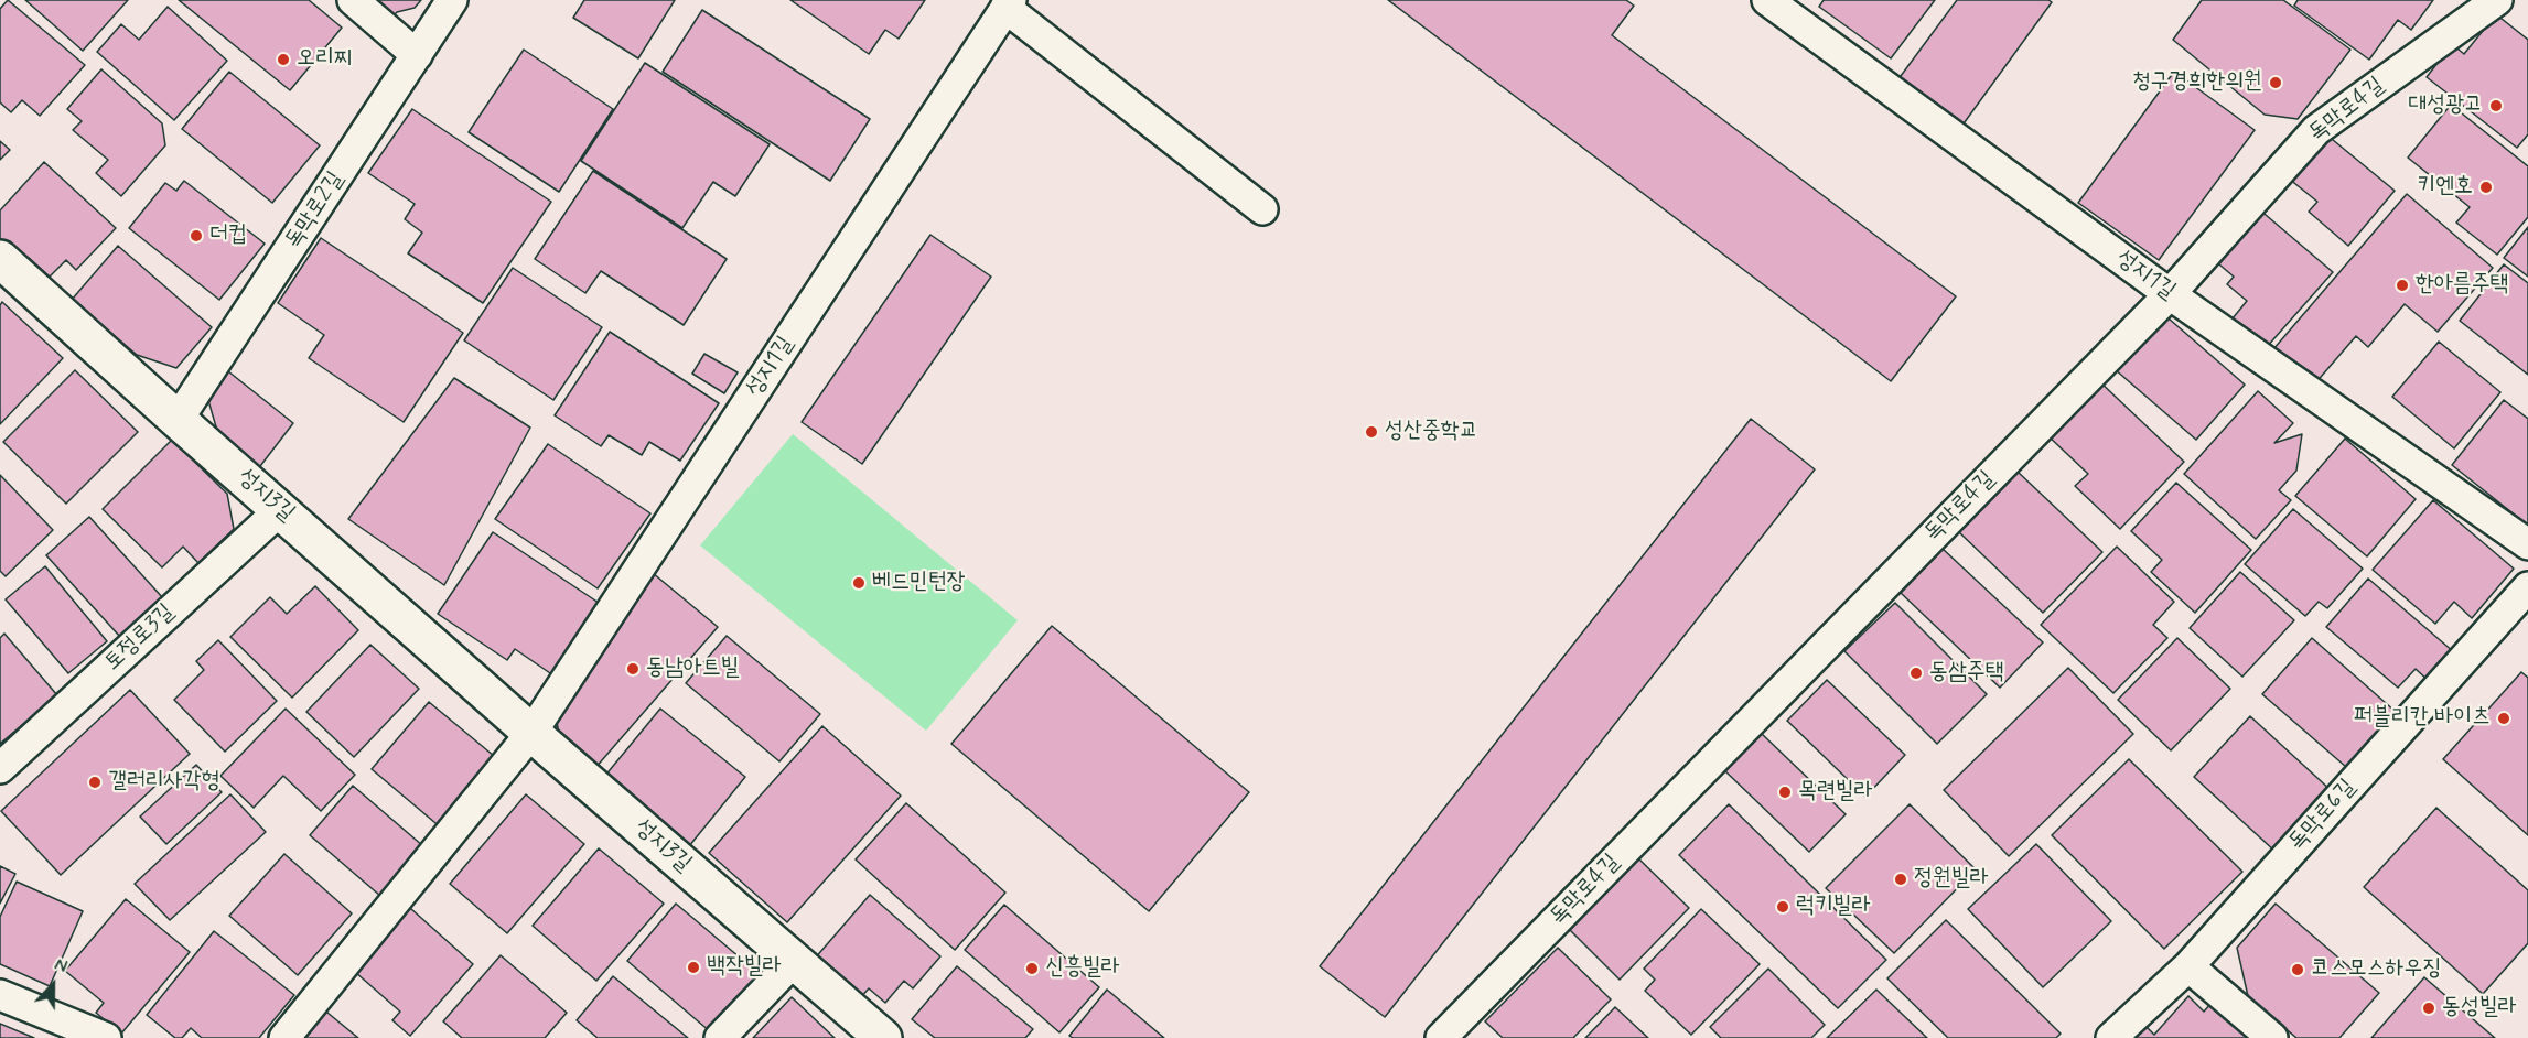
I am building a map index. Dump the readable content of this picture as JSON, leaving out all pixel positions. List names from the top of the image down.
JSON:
{
  "streets": {
    "street": ["성지3길"],
    "lane": [
      "독막로4길",
      "독막로2길",
      "성지1길",
      "토정로3길",
      "독막로6길"
    ]
  },
  "crossings": [
    ["독막로4길", "성지1길"],
    ["독막로2길", "성지3길"],
    ["성지1길", "성지3길"],
    ["성지3길", "토정로3길"]
  ],
  "places": [
    "오리찌",
    "청구경희한의원",
    "대성광고",
    "키엔호",
    "더컵",
    "한아름주택",
    "성산중학교",
    "베드민턴장",
    "동남아트빌",
    "동삼주택",
    "퍼블리칸 바이츠",
    "갤러리사각형",
    "목련빌라",
    "정원빌라",
    "럭키빌라",
    "백작빌라",
    "신흥빌라",
    "코스모스하우징",
    "동성빌라"
  ],
  "north": "top"
}
